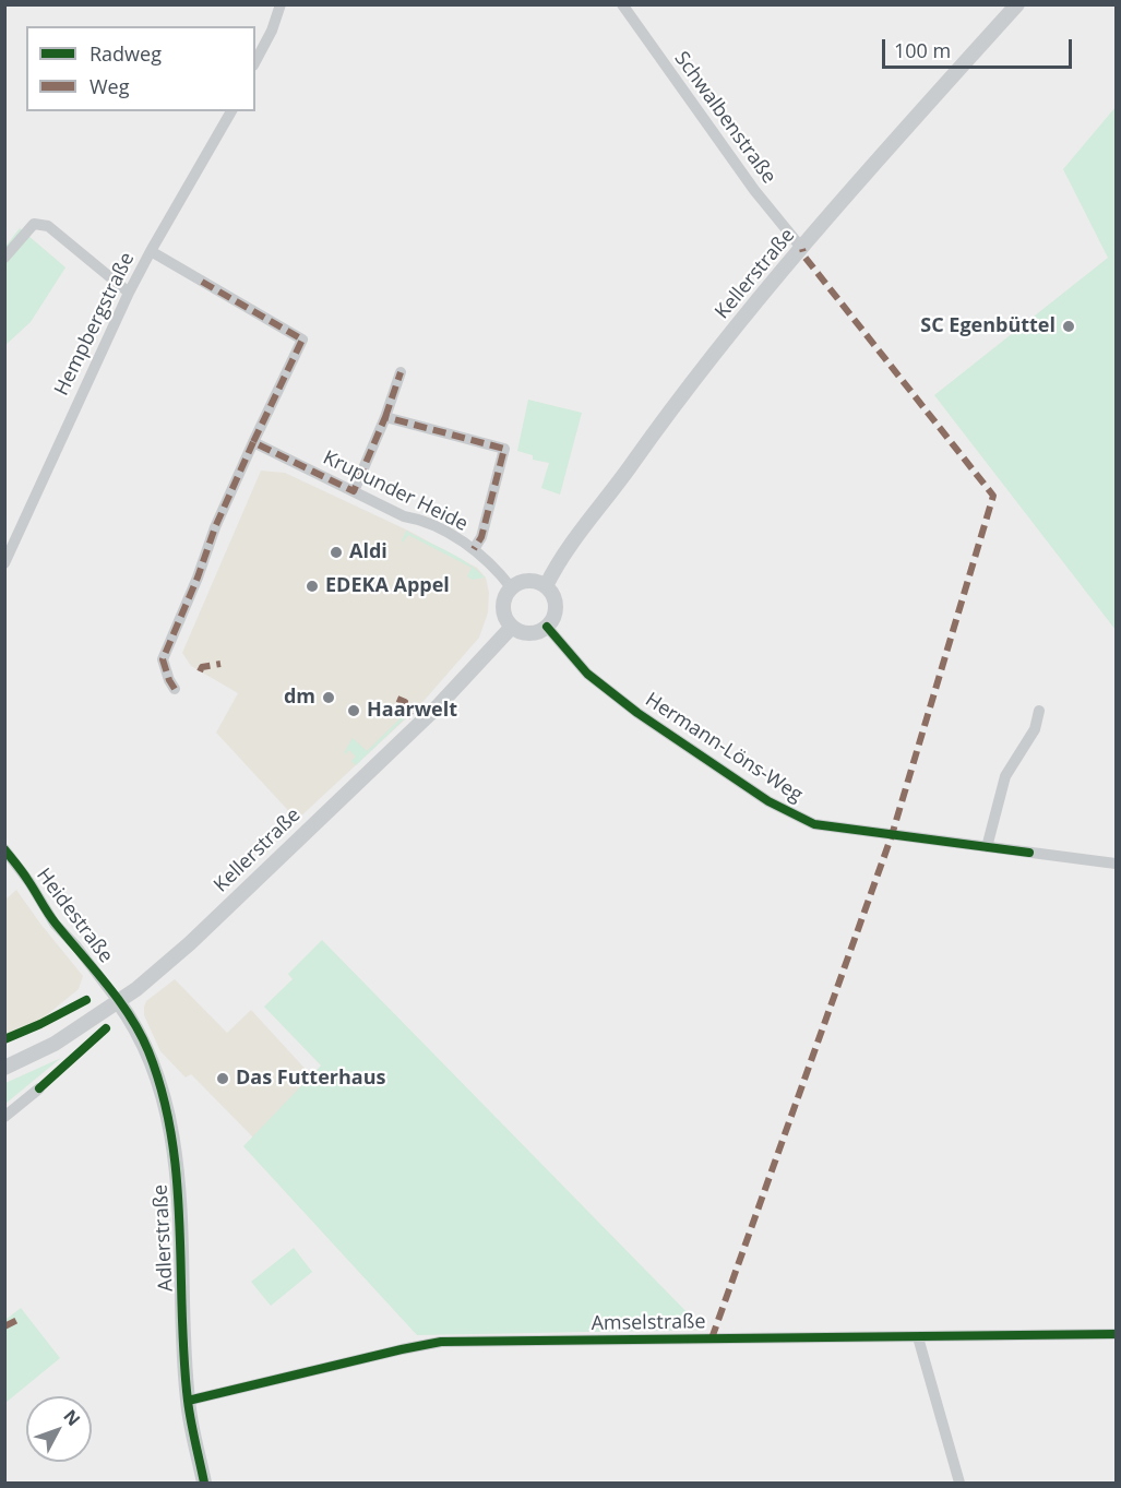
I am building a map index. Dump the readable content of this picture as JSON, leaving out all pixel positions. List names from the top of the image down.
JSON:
{
  "streets": {
    "main road": ["Kellerstraße", "Adlerstraße"],
    "street": [
      "Schwalbenstraße",
      "Hempbergstraße",
      "Krupunder Heide",
      "Hermann-Löns-Weg",
      "Heidestraße",
      "Amselstraße"
    ]
  },
  "crossings": [
    ["Schwalbenstraße", "Kellerstraße"],
    ["Kellerstraße", "Krupunder Heide"],
    ["Kellerstraße", "Hermann-Löns-Weg"],
    ["Kellerstraße", "Heidestraße"],
    ["Kellerstraße", "Adlerstraße"],
    ["Krupunder Heide", "Hermann-Löns-Weg"],
    ["Heidestraße", "Adlerstraße"],
    ["Adlerstraße", "Amselstraße"]
  ],
  "places": [
    "SC Egenbüttel",
    "Aldi",
    "EDEKA Appel",
    "dm",
    "Haarwelt",
    "Das Futterhaus"
  ],
  "legend": ["Radweg", "Weg"],
  "scale_bar": "100 m",
  "north": "top right"
}
